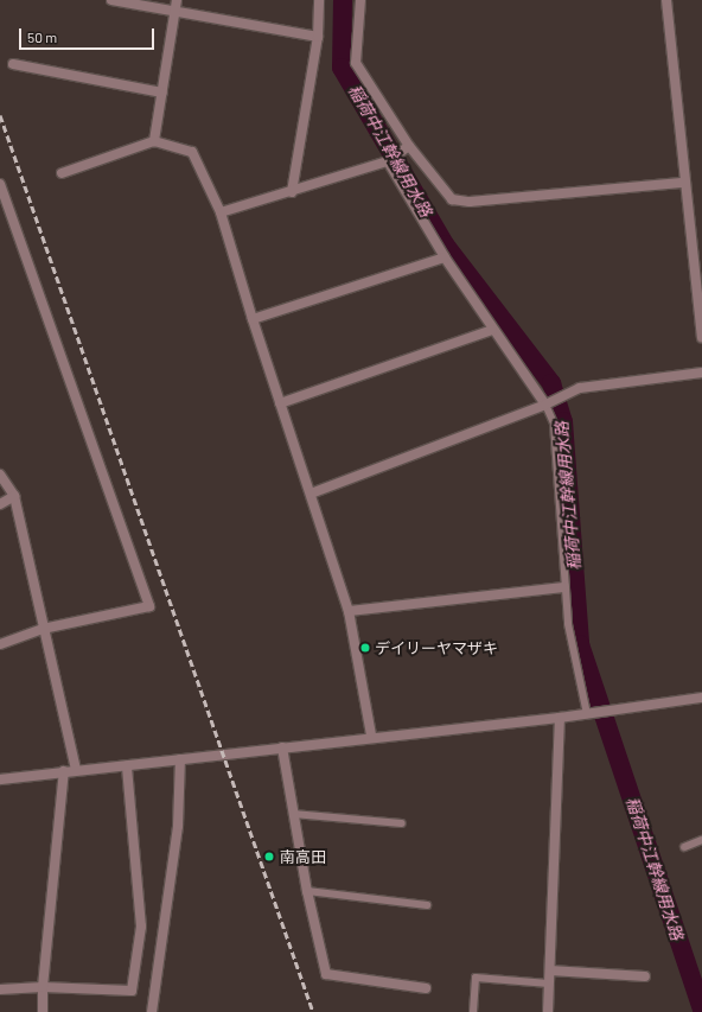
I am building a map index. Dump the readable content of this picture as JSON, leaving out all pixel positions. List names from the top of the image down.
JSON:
{
  "water": ["稲荷中江幹線用水路"],
  "places": ["デイリーヤマザキ", "南高田"],
  "scale_bar": "50 m"
}
